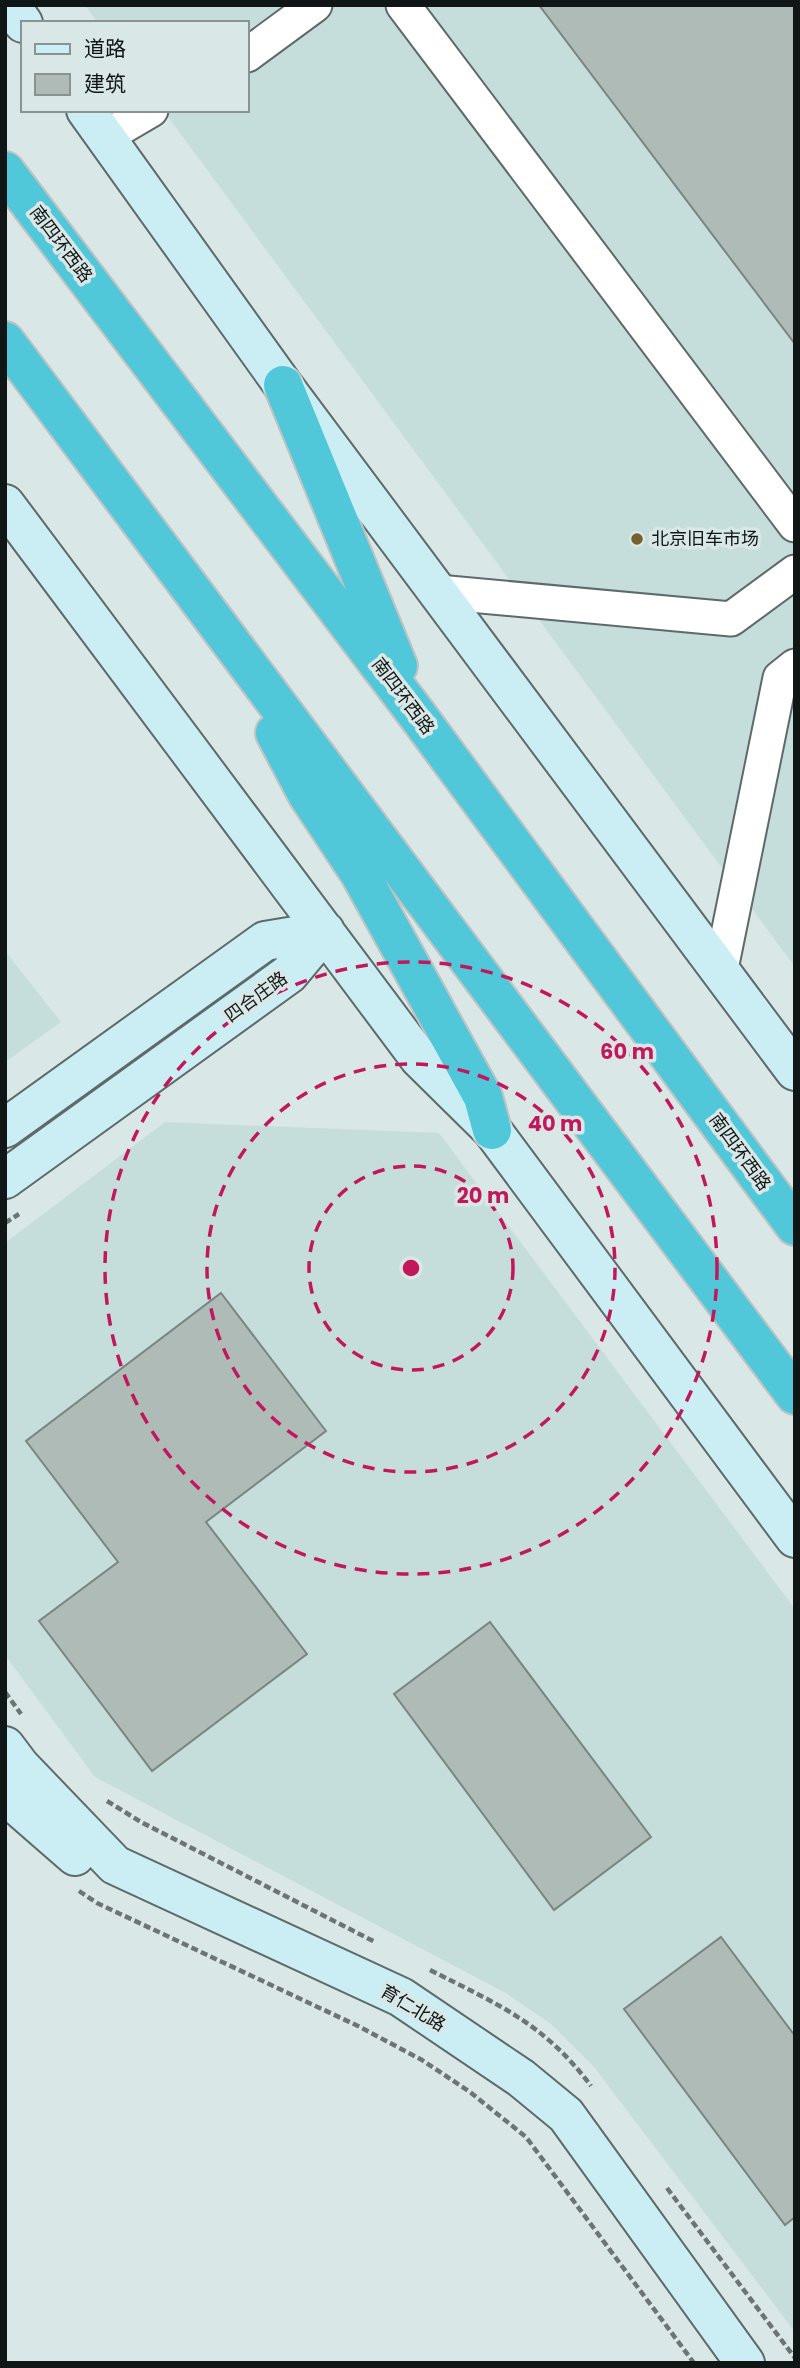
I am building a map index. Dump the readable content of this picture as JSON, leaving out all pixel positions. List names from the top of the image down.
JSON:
{
  "streets": {
    "highway": ["南四环西路"],
    "street": ["四合庄路", "育仁北路"]
  },
  "places": ["北京旧车市场"],
  "legend": ["道路", "建筑"],
  "rings": ["60 m", "40 m", "20 m"]
}
